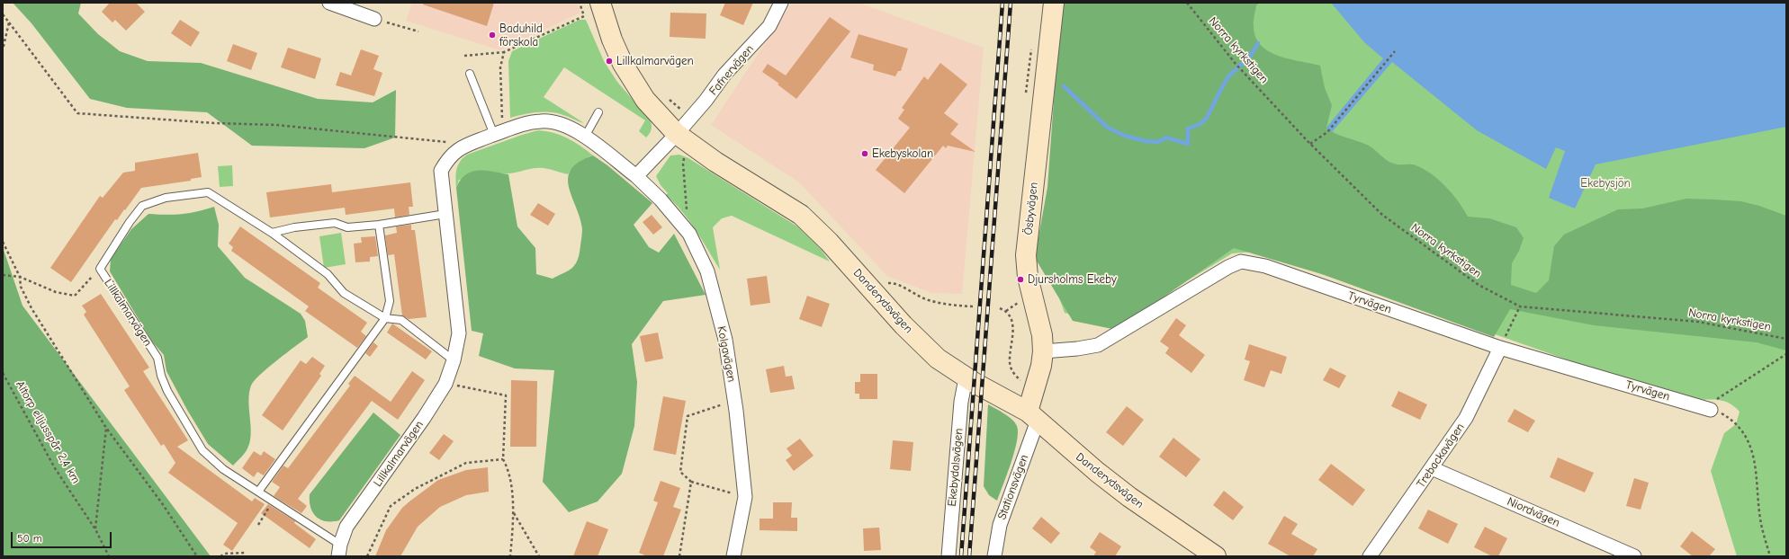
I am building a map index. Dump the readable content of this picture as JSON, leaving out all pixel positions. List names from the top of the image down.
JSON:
{
  "streets": {
    "street": [
      "Fafnervägen",
      "Ösbyvägen",
      "Danderydsvägen",
      "Tyrvägen",
      "Lillkalmarvägen",
      "Kolgavägen",
      "Trebackavägen",
      "Ekebydalsvägen",
      "Stationsvägen",
      "Niordvägen"
    ],
    "path": ["Norra kyrkstigen", "Altorp elljusspår 2,4 km"]
  },
  "crossings": [
    ["Fafnervägen", "Danderydsvägen"],
    ["Ösbyvägen", "Danderydsvägen"],
    ["Ösbyvägen", "Tyrvägen"],
    ["Ösbyvägen", "Stationsvägen"],
    ["Danderydsvägen", "Ekebydalsvägen"],
    ["Danderydsvägen", "Stationsvägen"],
    ["Tyrvägen", "Trebackavägen"],
    ["Lillkalmarvägen", "Kolgavägen"],
    ["Trebackavägen", "Niordvägen"]
  ],
  "parks": ["Ekebysjön"],
  "places": [
    "Baduhild förskola",
    "Lillkalmarvägen",
    "Ekebyskolan",
    "Djursholms Ekeby"
  ],
  "scale_bar": "50 m"
}
